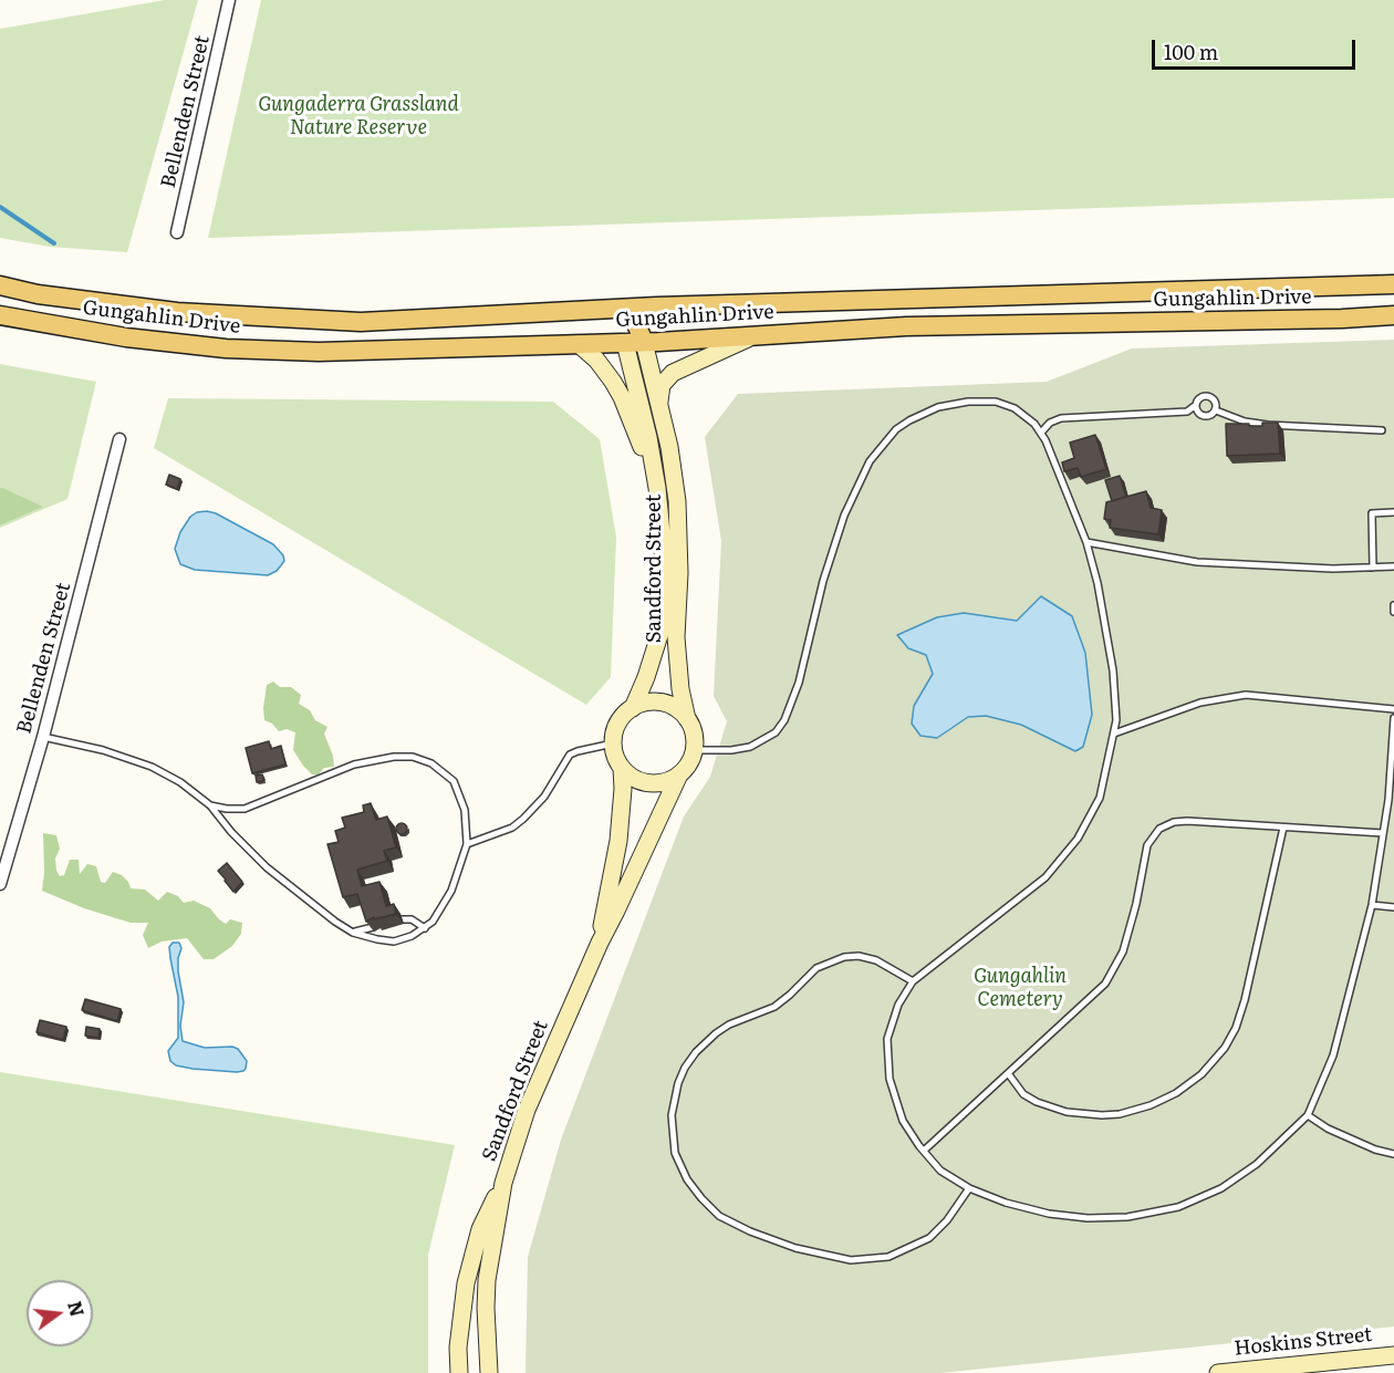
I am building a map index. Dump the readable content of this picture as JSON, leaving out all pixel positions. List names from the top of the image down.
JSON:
{
  "streets": {
    "main road": ["Gungahlin Drive", "Sandford Street", "Hoskins Street"],
    "street": ["Bellenden Street"]
  },
  "crossings": [
    ["Gungahlin Drive", "Sandford Street"]
  ],
  "parks": ["Gungaderra Grassland Nature Reserve", "Gungahlin Cemetery"],
  "scale_bar": "100 m",
  "north": "right"
}
